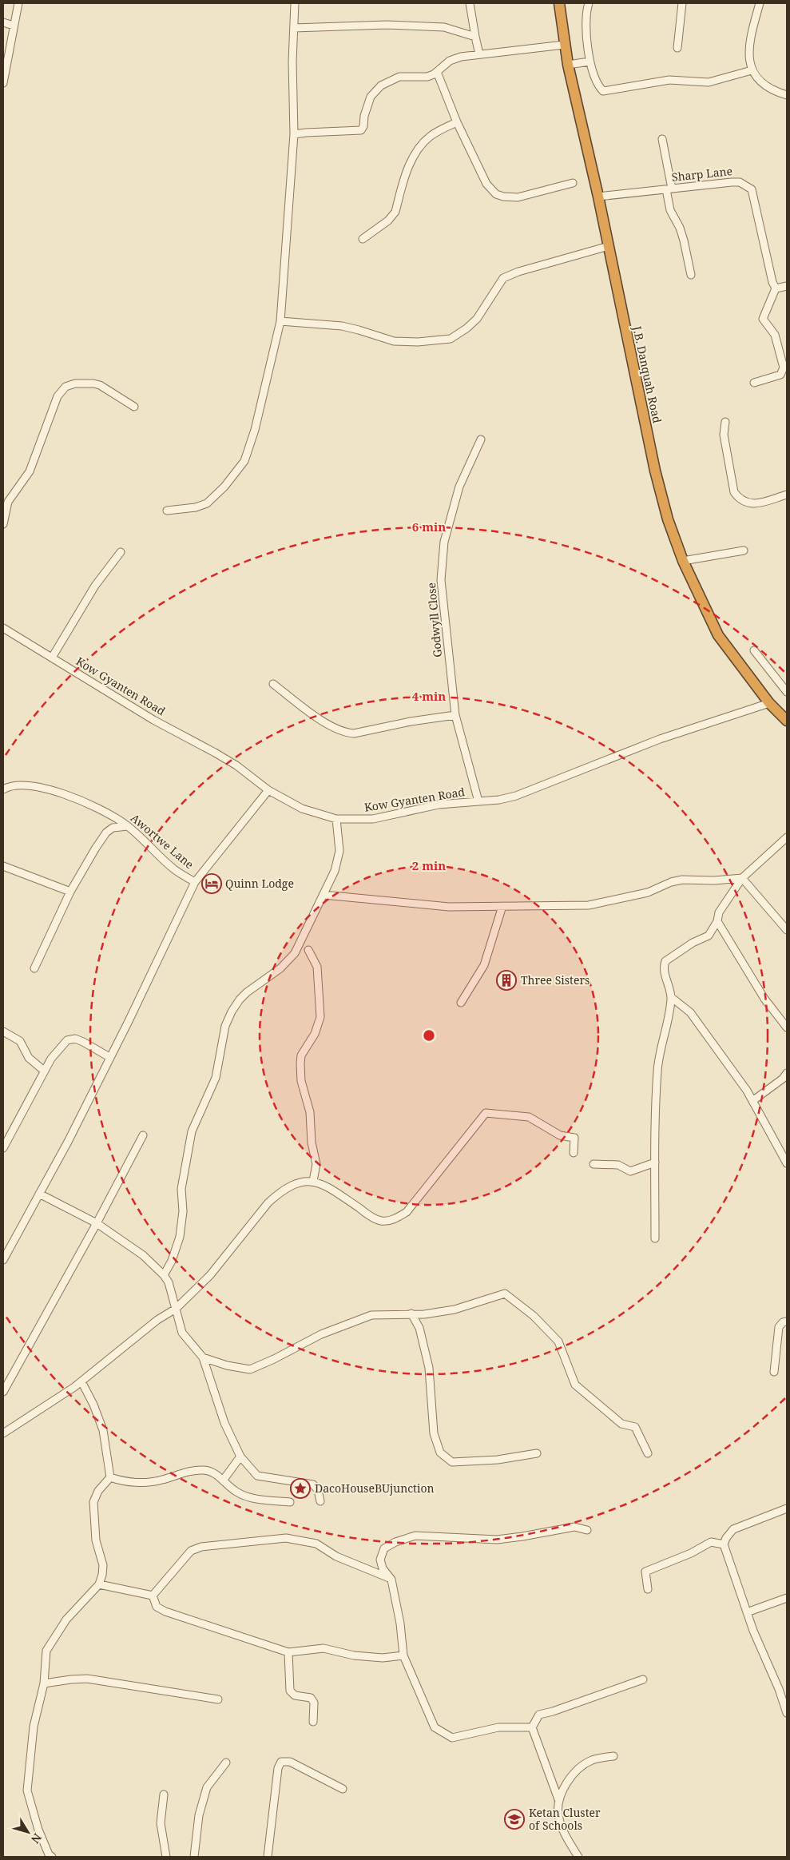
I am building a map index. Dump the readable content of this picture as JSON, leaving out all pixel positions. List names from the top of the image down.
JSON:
{
  "streets": {
    "highway": ["J.B. Danquah Road"],
    "street": [
      "Sharp Lane",
      "Godwyll Close",
      "Kow Gyanten Road",
      "Awortwe Lane"
    ]
  },
  "crossings": [
    ["Sharp Lane", "J.B. Danquah Road"],
    ["J.B. Danquah Road", "Kow Gyanten Road"],
    ["Godwyll Close", "Kow Gyanten Road"]
  ],
  "places": {
    "hotel": ["Quinn Lodge"],
    "building": ["Three Sisters"],
    "place": ["DacoHouseBUjunction"],
    "school or university": ["Ketan Cluster of Schools"]
  },
  "north": "bottom right",
  "rings": ["6 min", "4 min", "2 min"]
}
